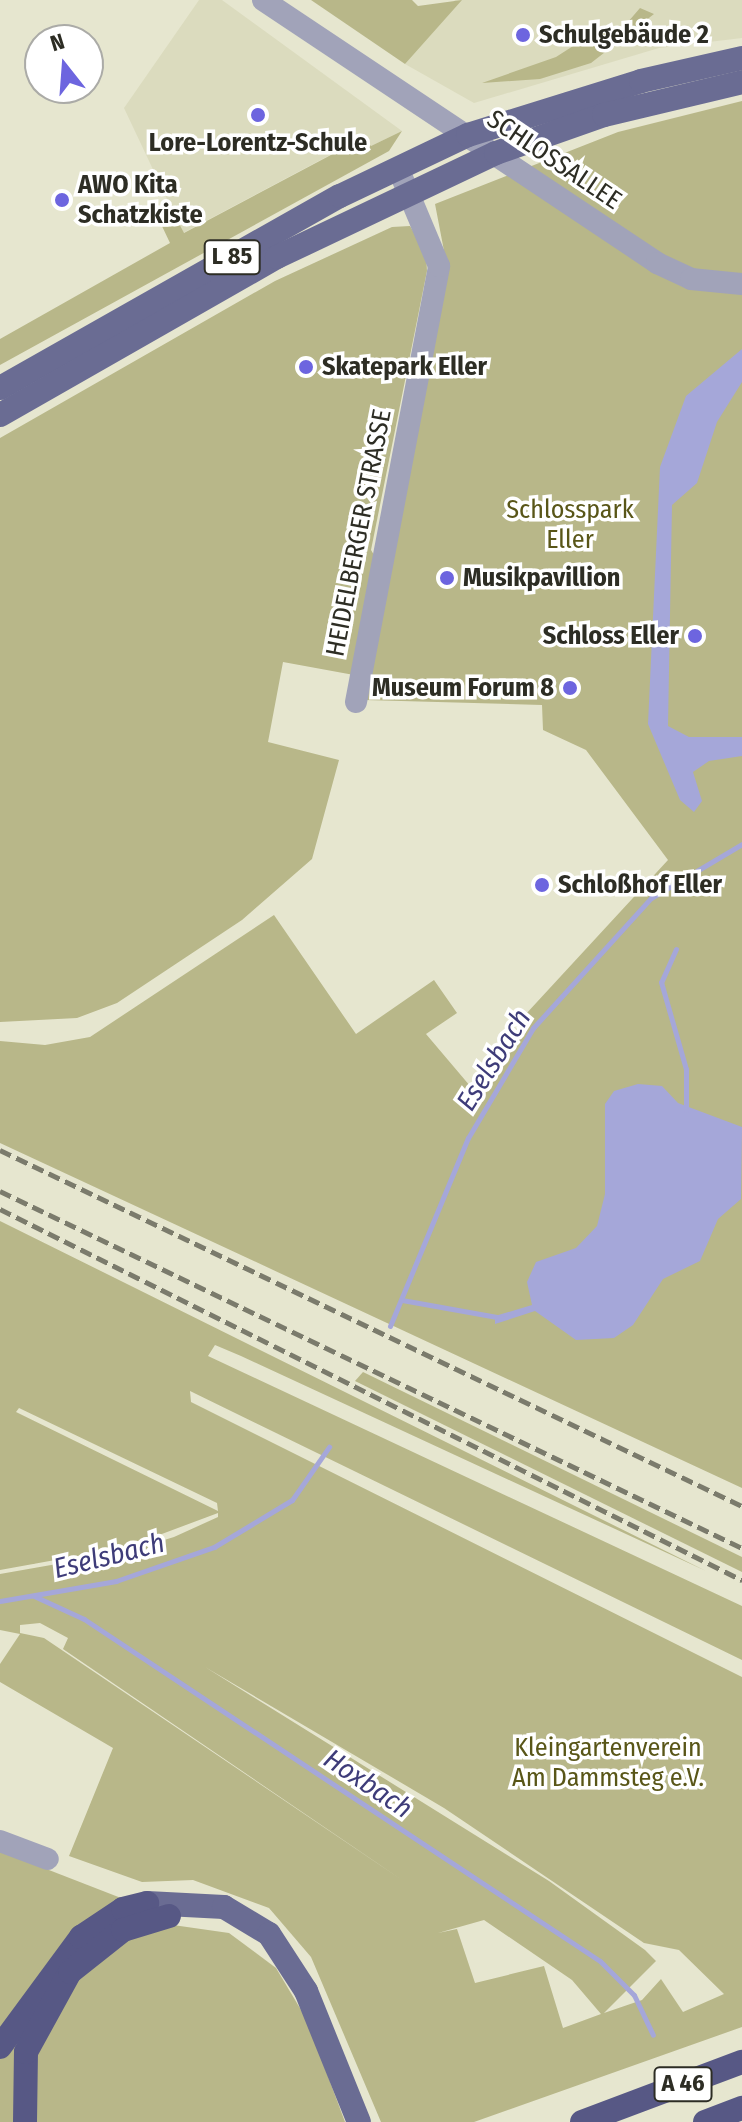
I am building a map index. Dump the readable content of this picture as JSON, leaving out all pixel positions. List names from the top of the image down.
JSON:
{
  "streets": {
    "highway": ["A 46"],
    "main road": ["L 85"],
    "street": ["SCHLOSSALLEE", "HEIDELBERGER STRASSE"]
  },
  "crossings": [
    ["SCHLOSSALLEE", "L 85"],
    ["L 85", "HEIDELBERGER STRASSE"]
  ],
  "water": ["Eselsbach", "Hoxbach"],
  "parks": ["Schlosspark Eller", "Kleingartenverein Am Dammsteg e.V."],
  "places": [
    "Schulgebäude 2",
    "Lore-Lorentz-Schule",
    "AWO Kita Schatzkiste",
    "Skatepark Eller",
    "Musikpavillion",
    "Schloss Eller",
    "Museum Forum 8",
    "Schloßhof Eller"
  ],
  "north": "top"
}
